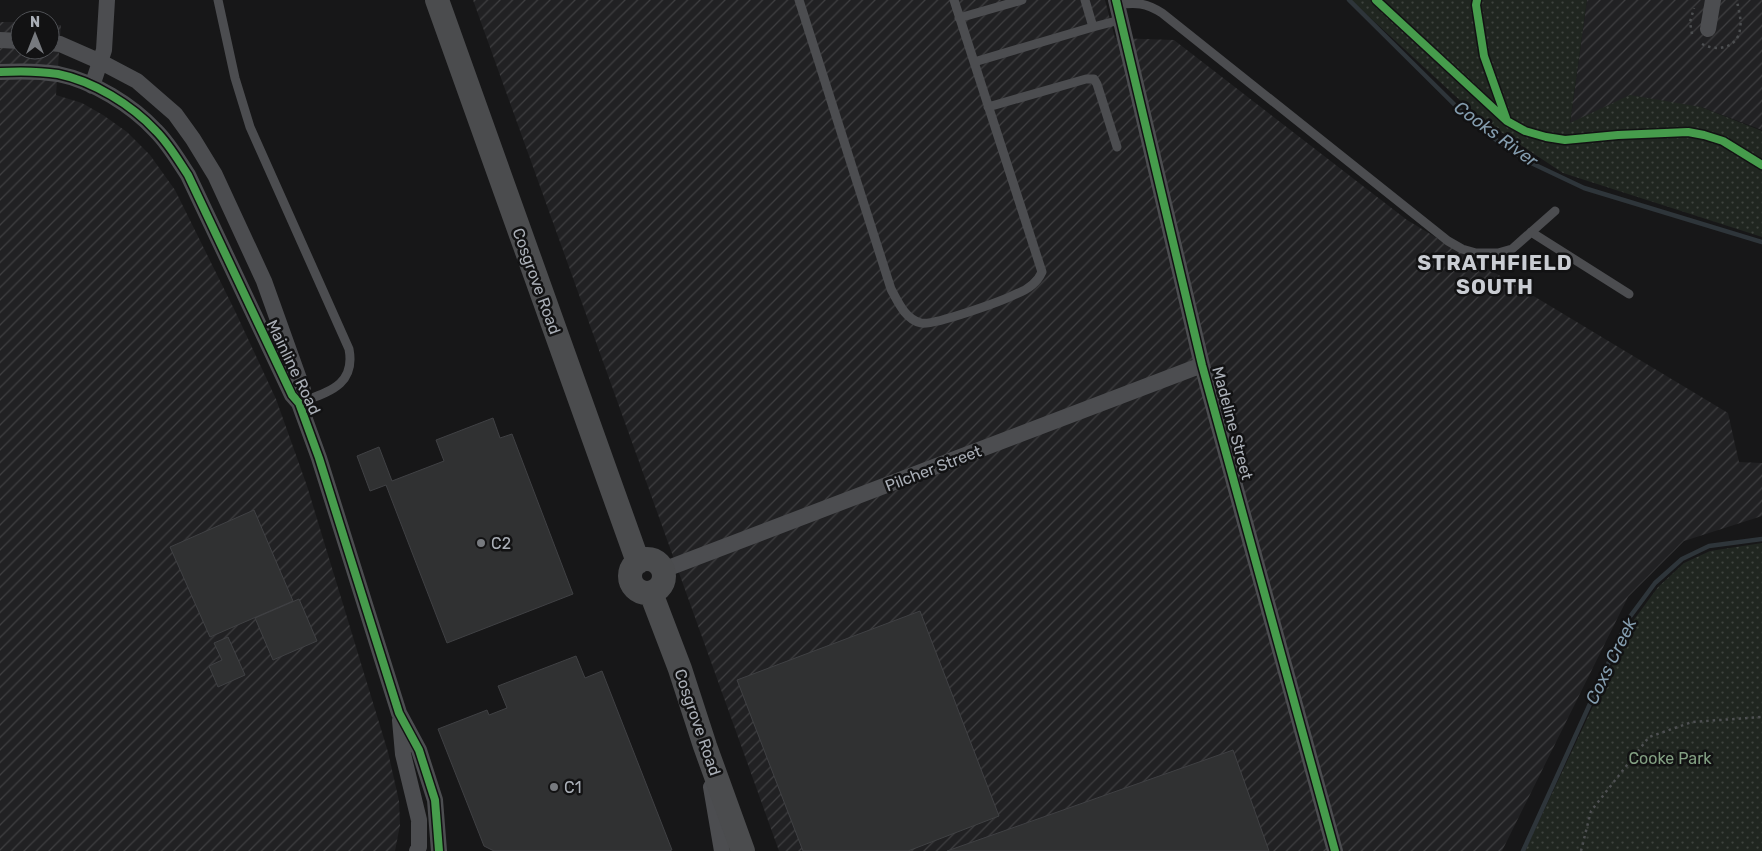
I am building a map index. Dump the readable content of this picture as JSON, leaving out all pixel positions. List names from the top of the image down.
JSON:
{
  "streets": {
    "main road": ["Cosgrove Road"],
    "street": ["Mainline Road", "Madeline Street", "Pilcher Street"]
  },
  "crossings": [
    ["Cosgrove Road", "Pilcher Street"],
    ["Madeline Street", "Pilcher Street"]
  ],
  "districts": ["STRATHFIELD SOUTH"],
  "water": ["Cooks River", "Coxs Creek"],
  "parks": ["Cooke Park"],
  "places": ["C2", "C1"],
  "north": "top"
}
